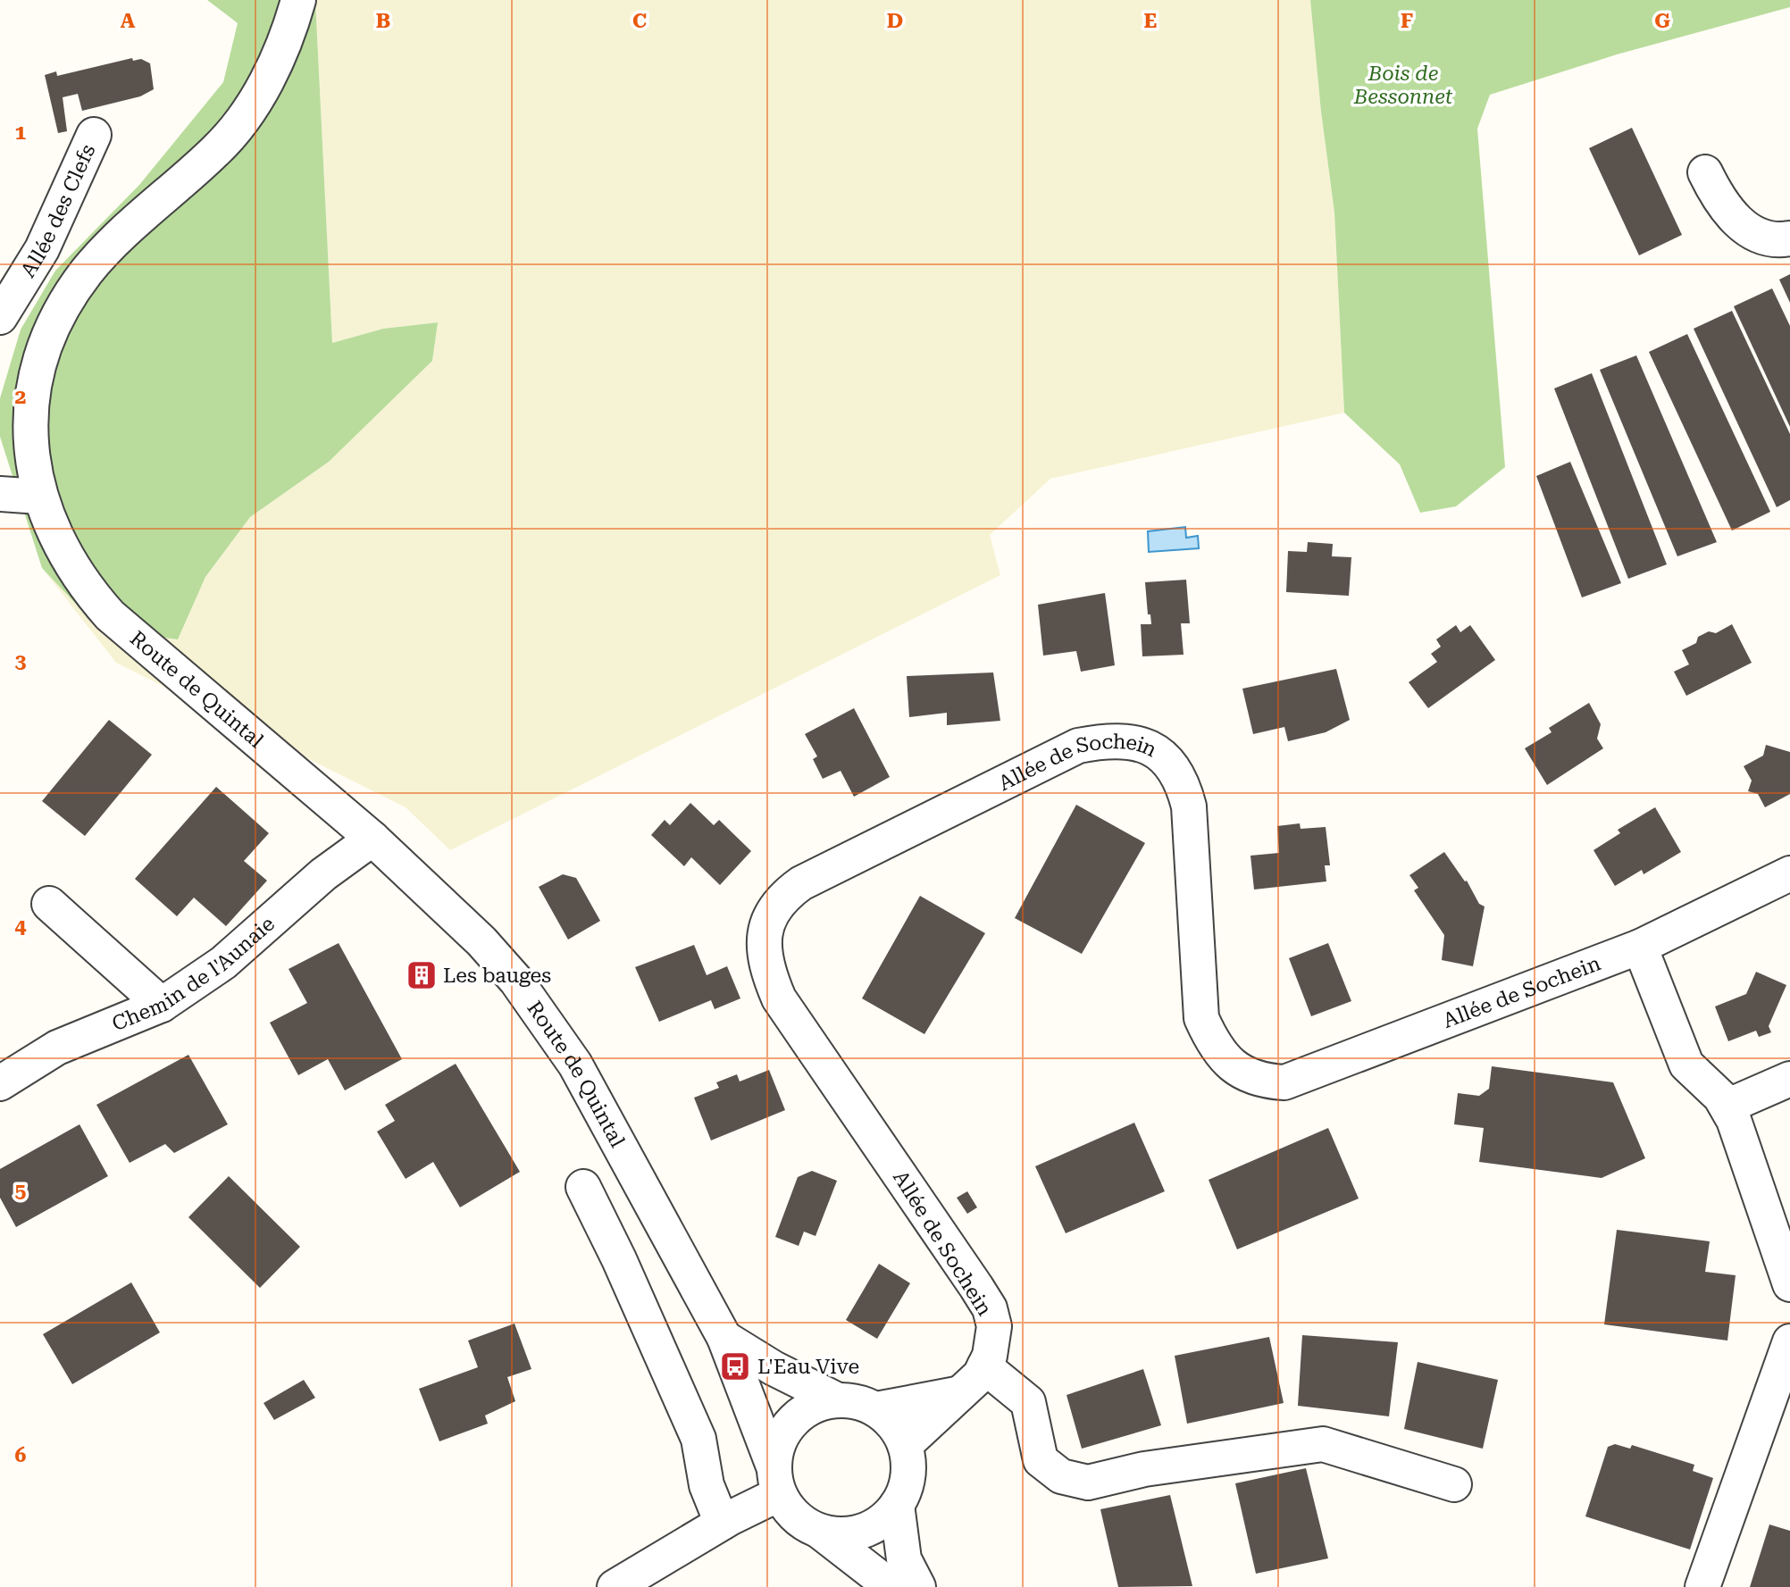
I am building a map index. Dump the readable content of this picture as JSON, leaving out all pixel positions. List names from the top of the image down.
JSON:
{
  "streets": {
    "street": [
      "Allée des Clefs",
      "Route de Quintal",
      "Allée de Sochein",
      "Chemin de l'Aunaie"
    ]
  },
  "crossings": [
    ["Route de Quintal", "Allée de Sochein"],
    ["Route de Quintal", "Chemin de l'Aunaie"]
  ],
  "parks": ["Bois de Bessonnet"],
  "places": {
    "building": ["Les bauges"],
    "bus stop": ["L'Eau Vive"]
  },
  "grid": {
    "columns": [
      "A",
      "B",
      "C",
      "D",
      "E",
      "F",
      "G"
    ],
    "rows": [
      "1",
      "2",
      "3",
      "4",
      "5",
      "6"
    ]
  }
}
